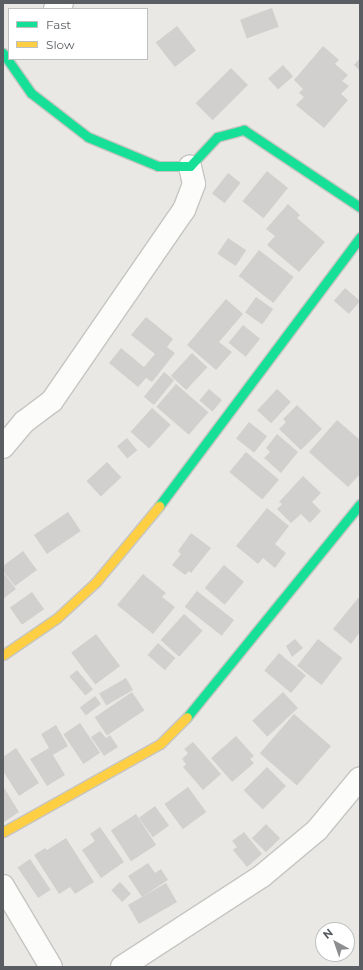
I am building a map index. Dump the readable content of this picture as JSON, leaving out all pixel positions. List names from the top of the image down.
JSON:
{
  "legend": ["Fast", "Slow"],
  "north": "top left"
}
